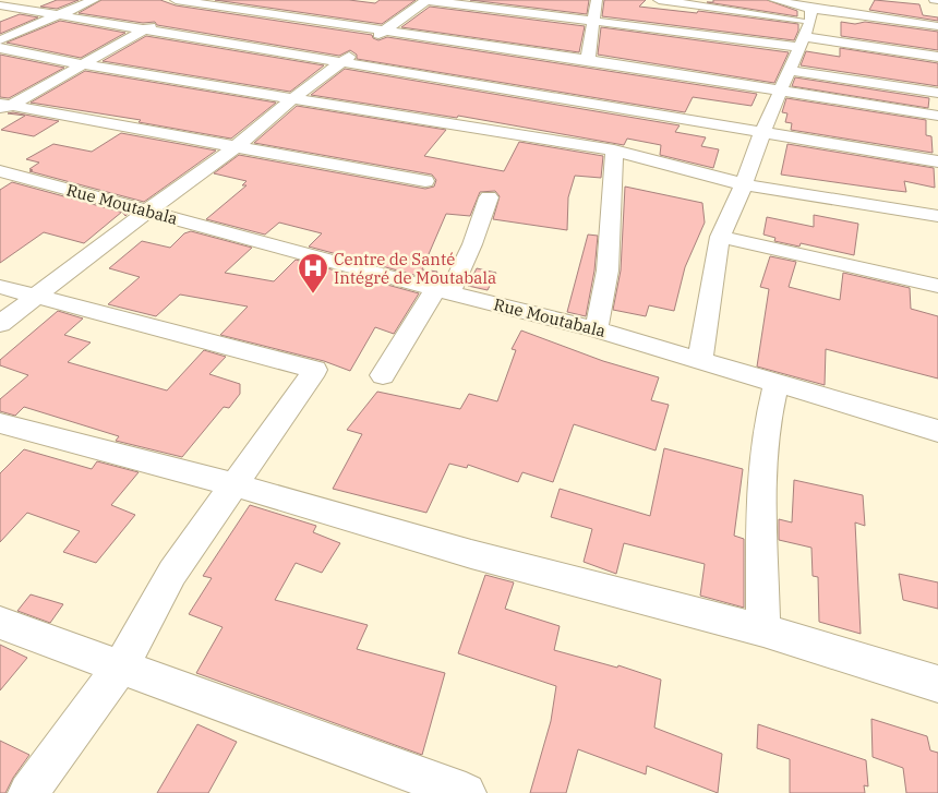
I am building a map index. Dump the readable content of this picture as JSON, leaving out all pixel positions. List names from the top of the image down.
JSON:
{
  "streets": {
    "street": ["Rue Moutabala"]
  },
  "places": {
    "hospital": ["Centre de Santé Intégré de Moutabala"]
  }
}
